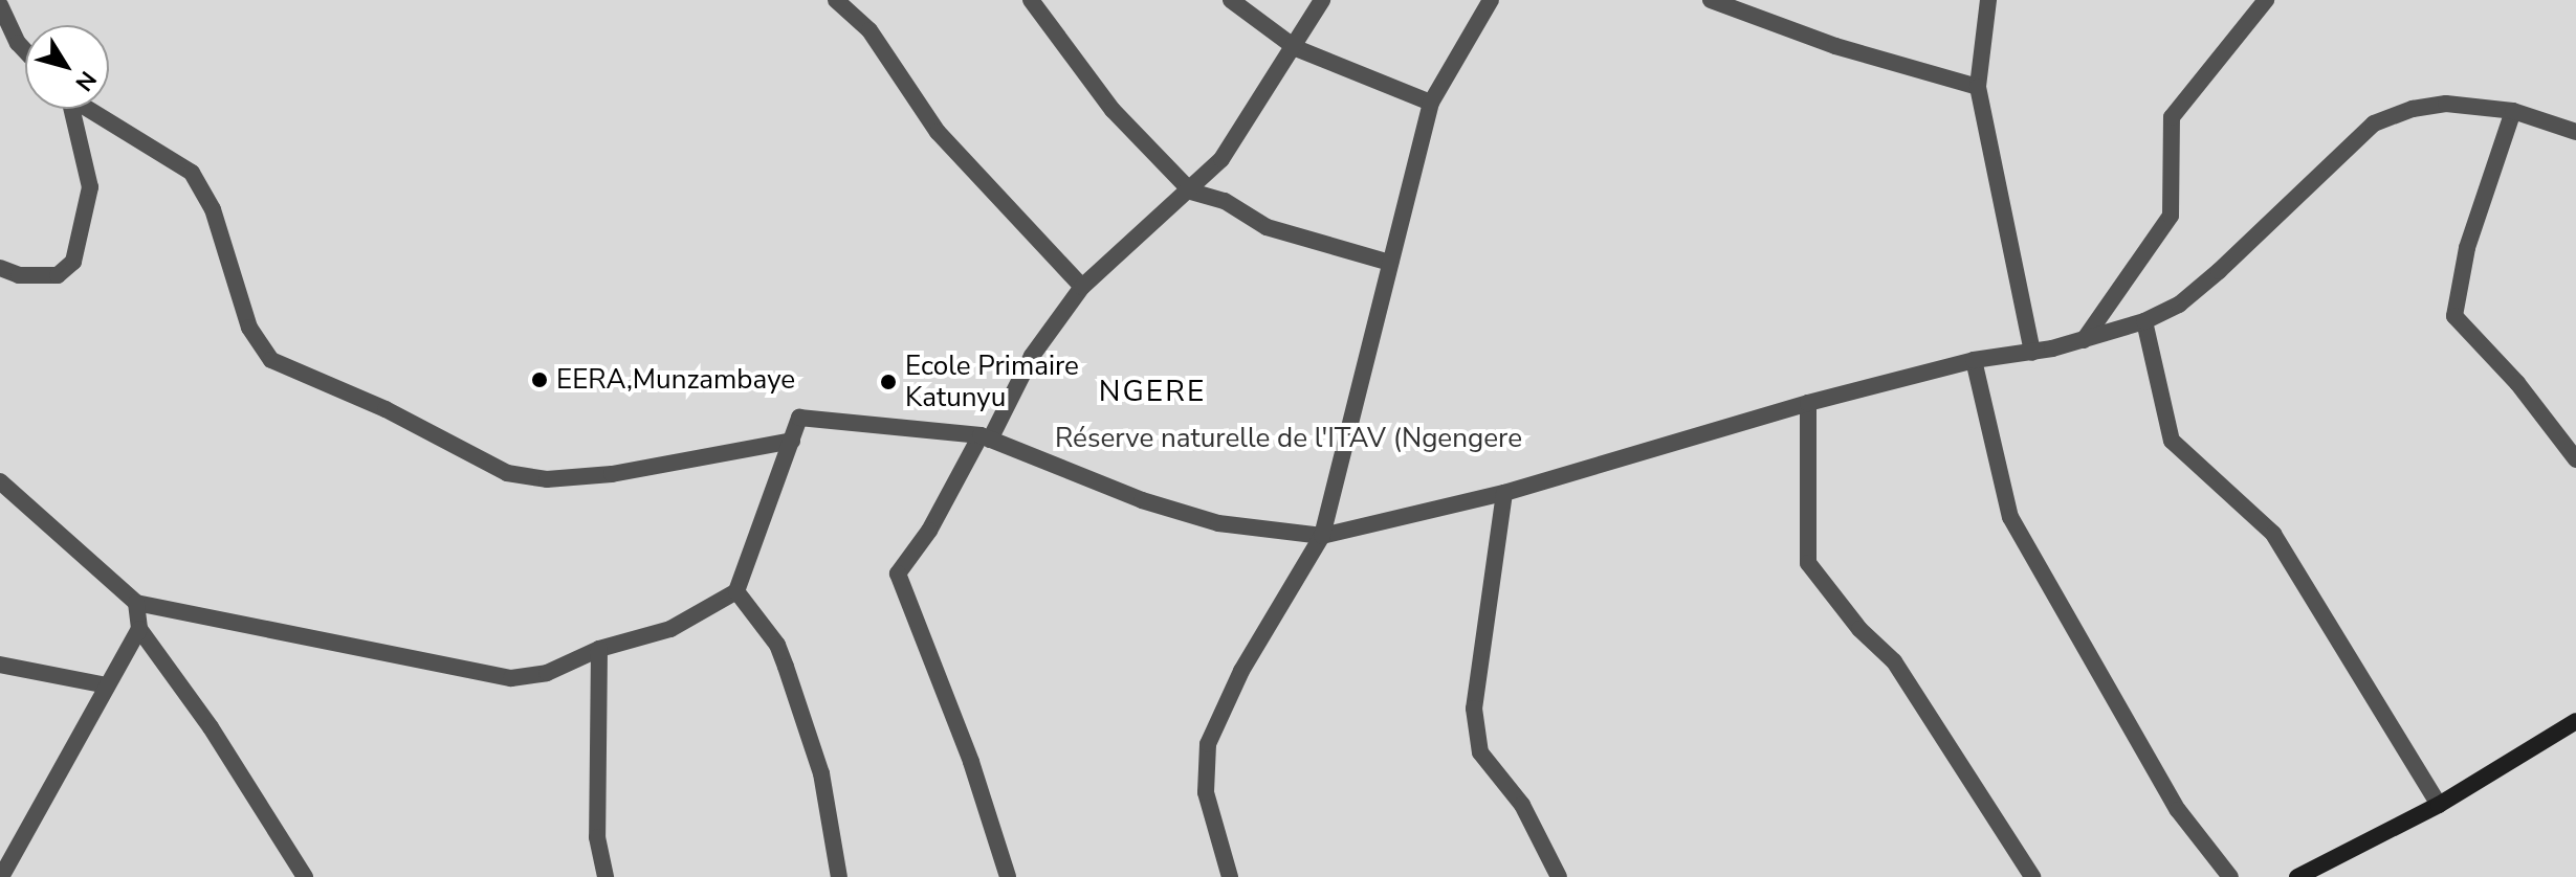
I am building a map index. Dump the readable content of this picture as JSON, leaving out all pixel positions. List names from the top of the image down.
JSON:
{
  "districts": ["NGERE"],
  "parks": ["Réserve naturelle de l'ITAV (Ngengere"],
  "places": ["EERA,Munzambaye", "Ecole Primaire Katunyu"],
  "north": "bottom right"
}
